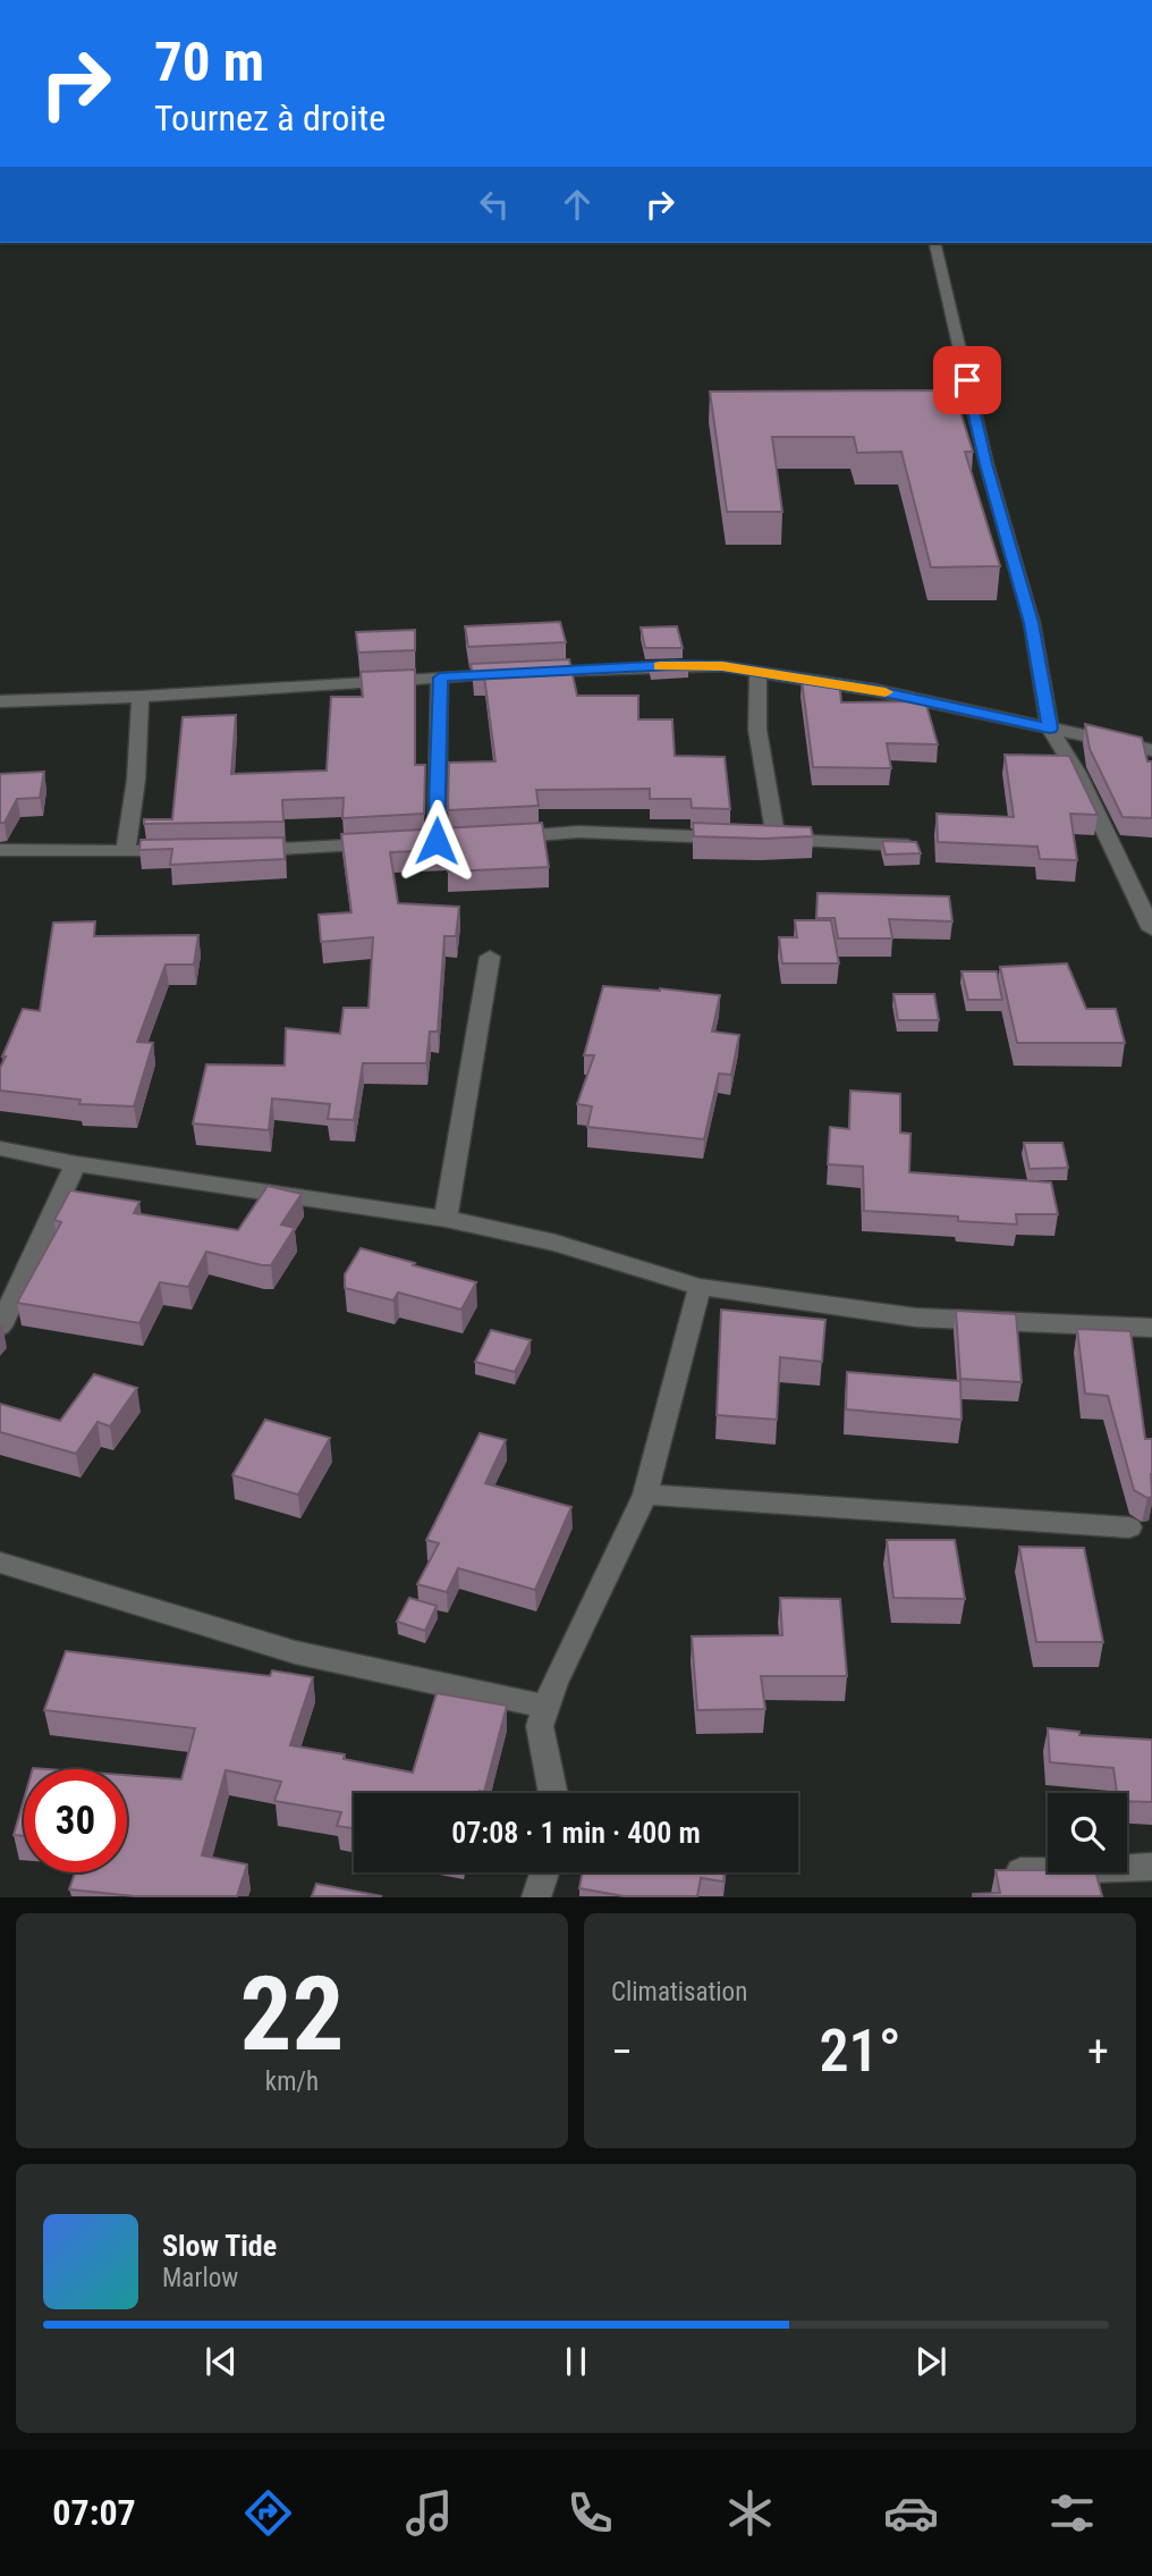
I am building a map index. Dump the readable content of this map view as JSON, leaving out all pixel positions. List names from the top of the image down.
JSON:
{
  "page": {
    "turn": ["70 m", "Tournez à droite"],
    "limit": "30",
    "trip": "07:08 · 1 min · 400 m",
    "tile": [
      ["22", "km/h"],
      "Climatisation"
    ],
    "heat": ["−", "21°", "+"],
    "song": ["Slow Tide", "Marlow"],
    "tabs": "07:07"
  }
}
